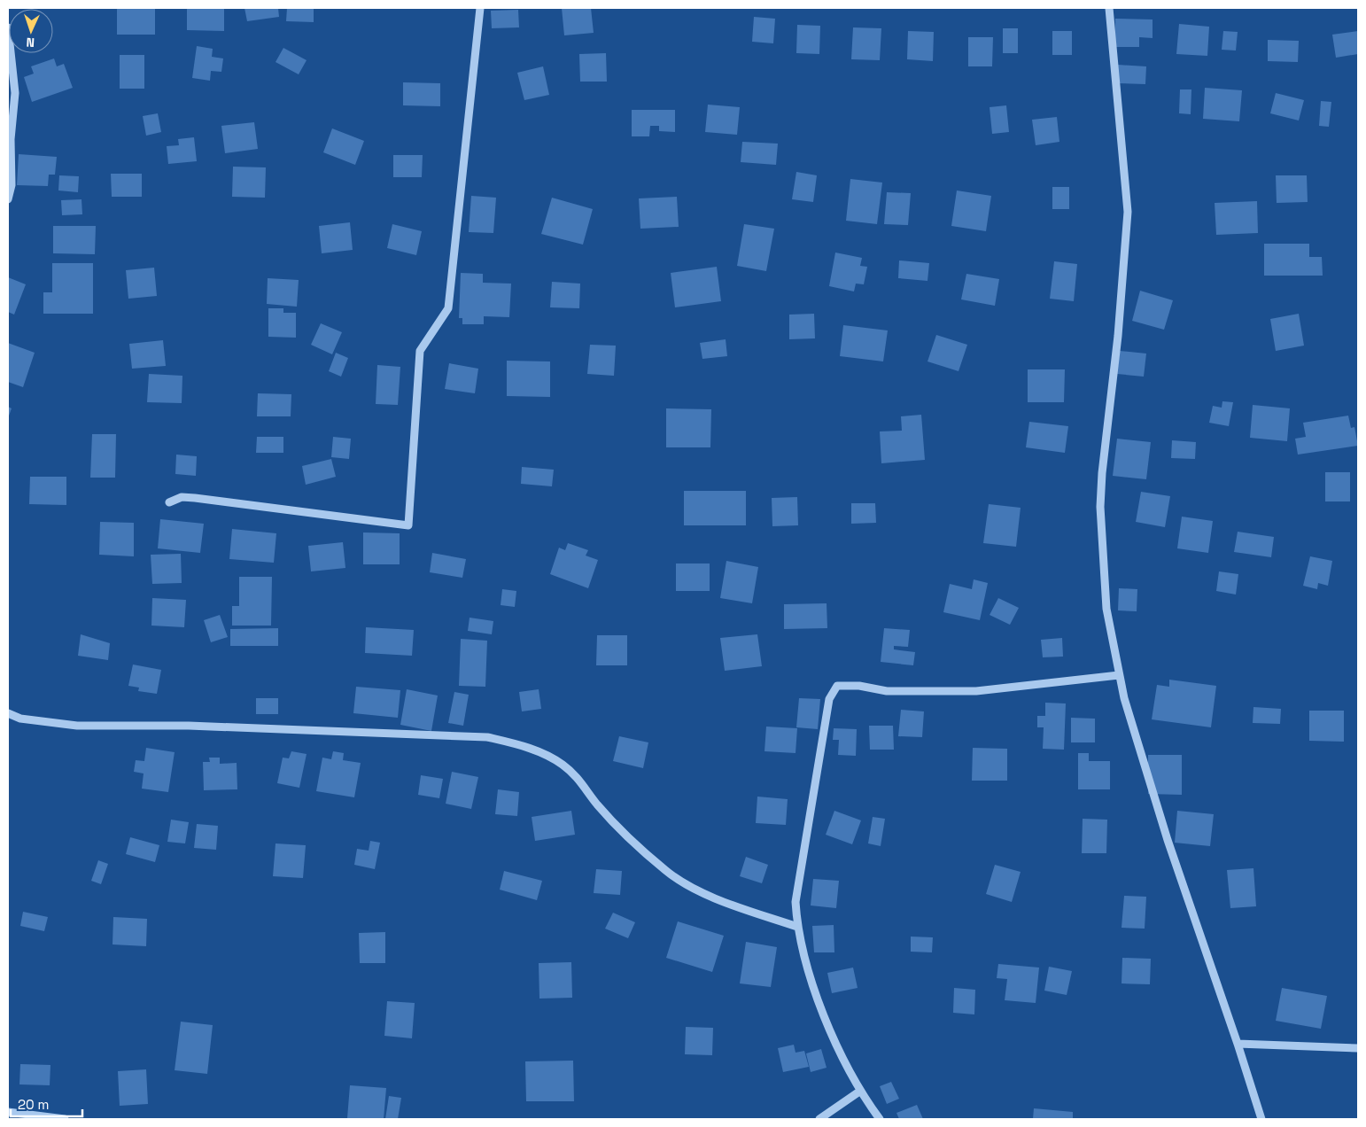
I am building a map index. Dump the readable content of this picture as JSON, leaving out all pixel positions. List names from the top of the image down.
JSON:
{
  "scale_bar": "20 m",
  "north": "bottom"
}
